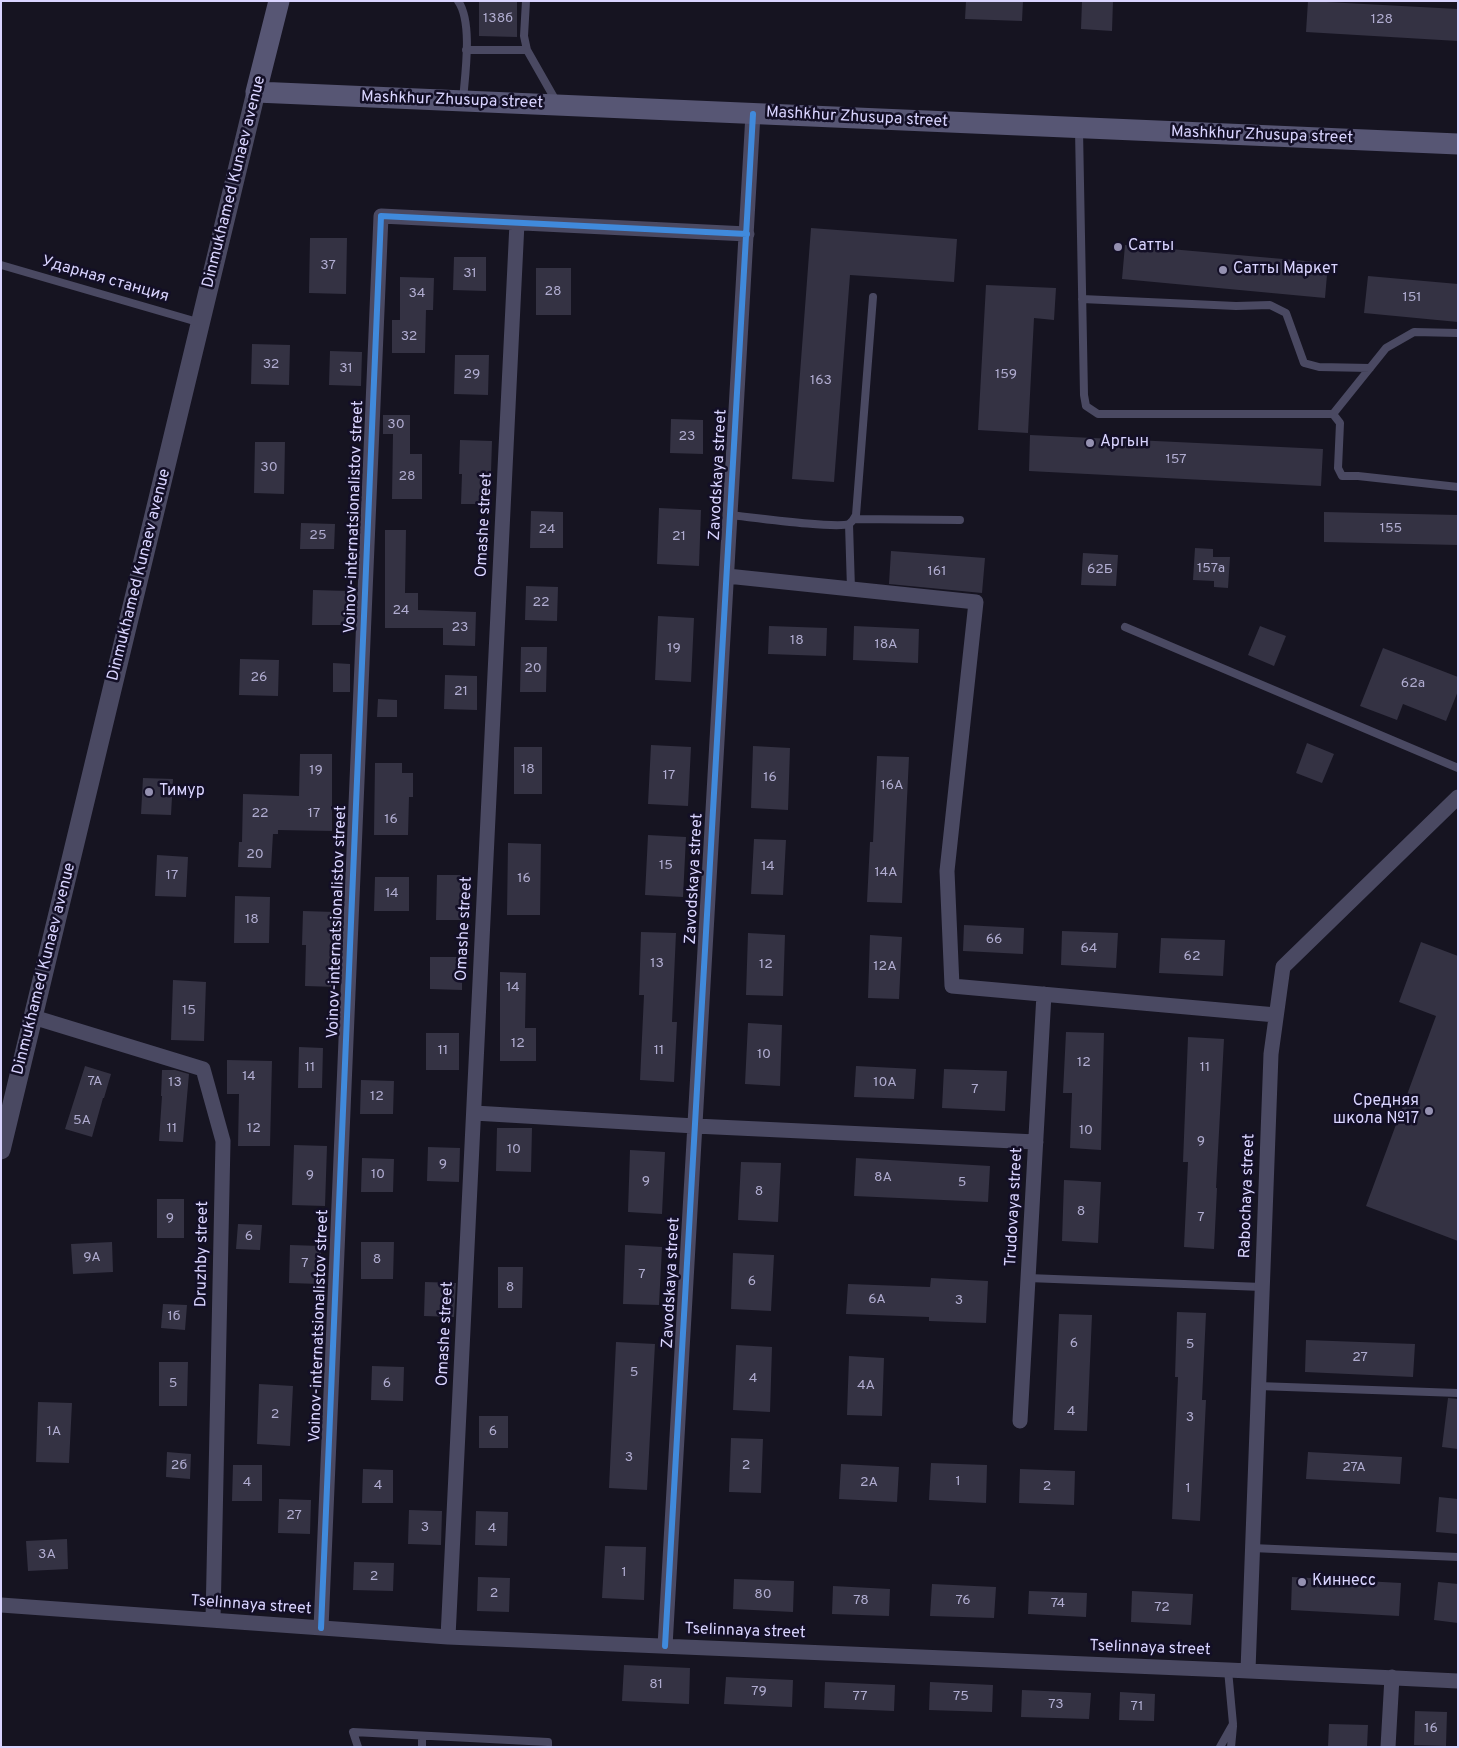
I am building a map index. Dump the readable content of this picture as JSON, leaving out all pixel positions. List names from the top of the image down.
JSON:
{
  "streets": {
    "main road": ["Mashkhur Zhusupa street", "Dinmukhamed Kunaev avenue"],
    "street": [
      "Zavodskaya street",
      "Voinov-internatsionalistov street",
      "Omashe street",
      "Rabochaya street",
      "Trudovaya street",
      "Druzhby street",
      "Tselinnaya street"
    ],
    "lane": ["Ударная станция"]
  },
  "crossings": [
    ["Mashkhur Zhusupa street", "Dinmukhamed Kunaev avenue"],
    ["Mashkhur Zhusupa street", "Zavodskaya street"],
    ["Dinmukhamed Kunaev avenue", "Ударная станция"],
    ["Dinmukhamed Kunaev avenue", "Druzhby street"],
    ["Zavodskaya street", "Tselinnaya street"],
    ["Voinov-internatsionalistov street", "Omashe street"],
    ["Voinov-internatsionalistov street", "Tselinnaya street"],
    ["Omashe street", "Tselinnaya street"],
    ["Rabochaya street", "Tselinnaya street"],
    ["Druzhby street", "Tselinnaya street"]
  ],
  "places": [
    "Сатты",
    "Сатты Маркет",
    "Аргын",
    "Тимур",
    "Средняя школа №17",
    "Киннесс"
  ],
  "house_numbers": [
    "138б",
    "128",
    "37",
    "31",
    "28",
    "34",
    "151",
    "32",
    "32",
    "31",
    "29",
    "159",
    "163",
    "30",
    "23",
    "157",
    "30",
    "28",
    "155",
    "24",
    "25",
    "21",
    "157а",
    "62Б",
    "161",
    "22",
    "24",
    "23",
    "18",
    "18А",
    "19",
    "20",
    "26",
    "62а",
    "21",
    "18",
    "19",
    "17",
    "16",
    "16А",
    "22",
    "17",
    "16",
    "20",
    "15",
    "14",
    "14А",
    "17",
    "16",
    "14",
    "18",
    "66",
    "64",
    "62",
    "13",
    "12",
    "12А",
    "14",
    "15",
    "12",
    "11",
    "11",
    "10",
    "12",
    "11",
    "11",
    "14",
    "7А",
    "13",
    "10А",
    "7",
    "12",
    "5А",
    "11",
    "12",
    "10",
    "9",
    "10",
    "9",
    "10",
    "9",
    "8А",
    "9",
    "5",
    "8",
    "8",
    "7",
    "9",
    "6",
    "9А",
    "8",
    "7",
    "7",
    "6",
    "8",
    "6А",
    "3",
    "1б",
    "6",
    "5",
    "27",
    "5",
    "4",
    "5",
    "6",
    "4А",
    "4",
    "2",
    "3",
    "1А",
    "6",
    "3",
    "2б",
    "2",
    "27А",
    "1",
    "4",
    "2А",
    "4",
    "2",
    "1",
    "27",
    "3",
    "4",
    "3А",
    "1",
    "2",
    "2",
    "80",
    "78",
    "76",
    "74",
    "72",
    "81",
    "79",
    "77",
    "75",
    "73",
    "71",
    "16"
  ]
}
